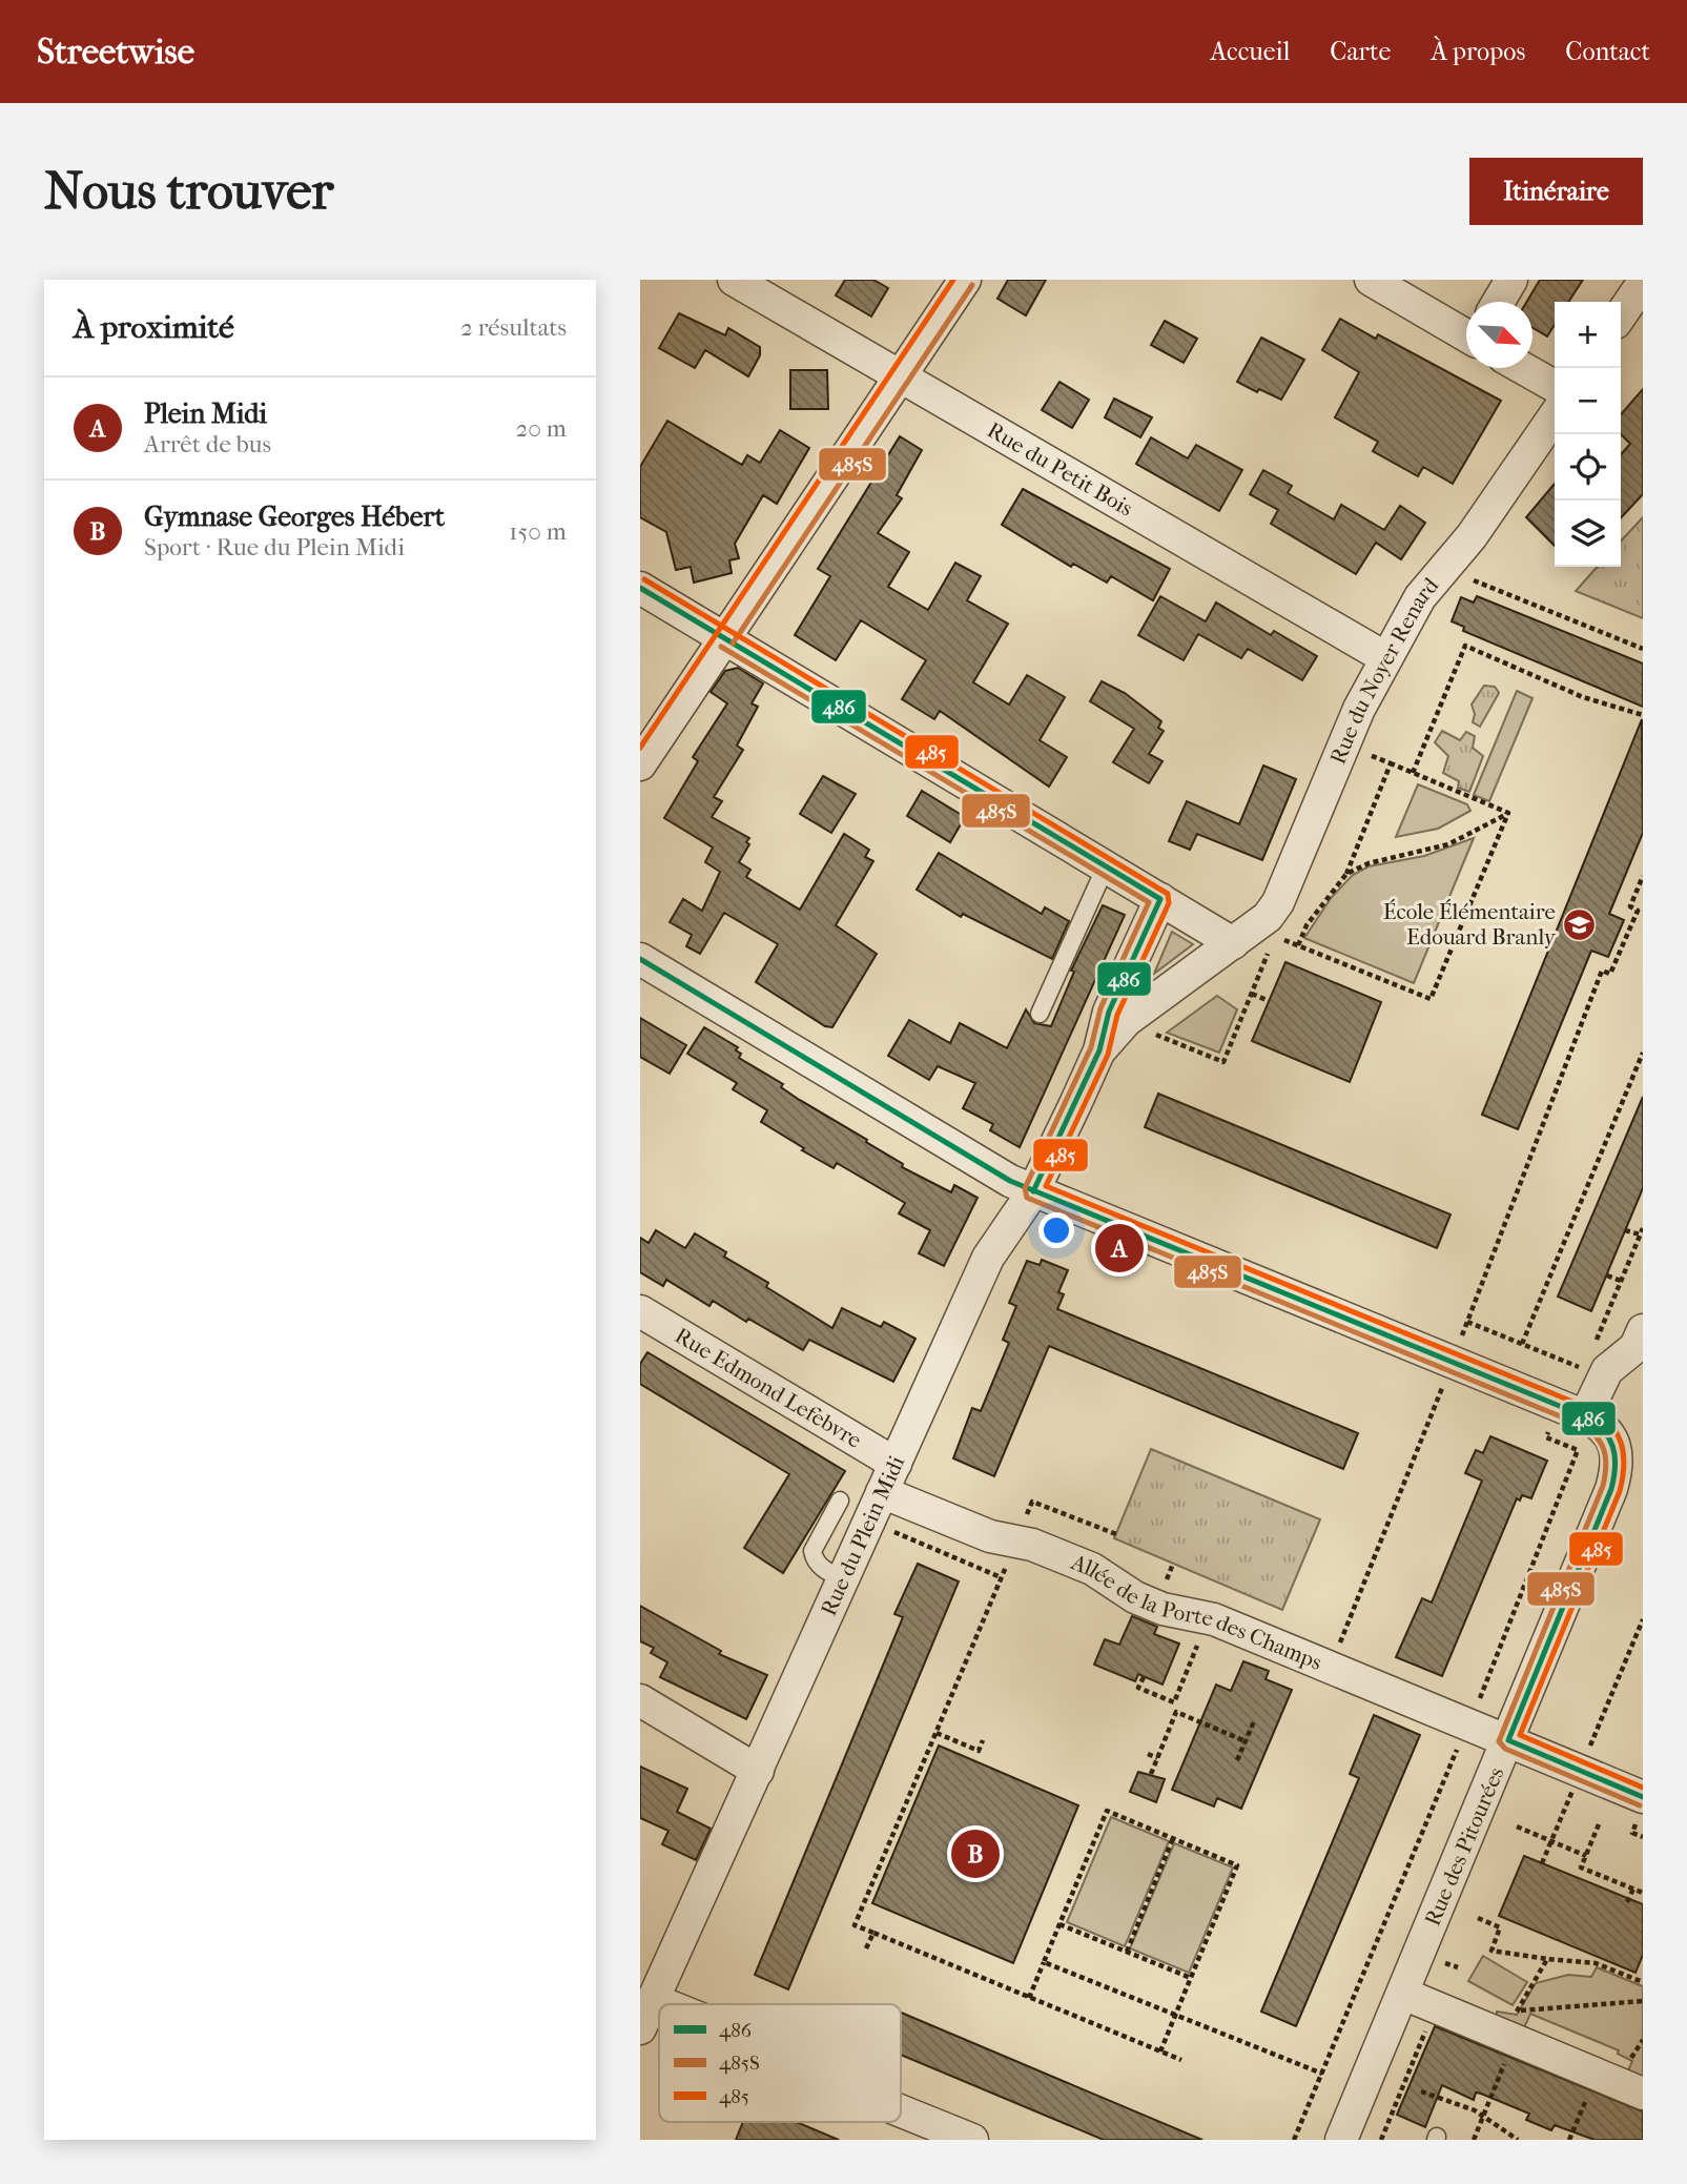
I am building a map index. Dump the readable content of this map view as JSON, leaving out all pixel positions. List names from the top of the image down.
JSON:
{
  "streets": {
    "street": [
      "Rue du Petit Bois",
      "Rue du Noyer Renard",
      "Rue Edmond Lefebvre",
      "Rue du Plein Midi",
      "Allée de la Porte des Champs",
      "Rue des Pitourées"
    ]
  },
  "crossings": [
    ["Rue du Petit Bois", "Rue du Noyer Renard"],
    ["Rue du Noyer Renard", "Rue du Plein Midi"],
    ["Rue Edmond Lefebvre", "Rue du Plein Midi"],
    ["Rue du Plein Midi", "Allée de la Porte des Champs"],
    ["Allée de la Porte des Champs", "Rue des Pitourées"]
  ],
  "places": {
    "school or university": ["École Élémentaire Edouard Branly"]
  },
  "lines": ["transit line 485", "transit line 485S", "transit line 486"],
  "legend": ["486", "485S", "485"],
  "north": "bottom right",
  "page": {
    "header": "Streetwise",
    "nav": [
      "Accueil",
      "Carte",
      "À propos",
      "Contact"
    ],
    "buttons": "Itinéraire",
    "title": "Nous trouver",
    "heading": ["À proximité", "2 résultats"],
    "map_buttons": ["+", "−"],
    "list": [
      {
        "mark": "A",
        "name": "Plein Midi",
        "note": "Arrêt de bus",
        "value": "20 m"
      },
      {
        "mark": "B",
        "name": "Gymnase Georges Hébert",
        "note": "Sport · Rue du Plein Midi",
        "value": "150 m"
      }
    ],
    "pins": ["A", "B"]
  }
}
